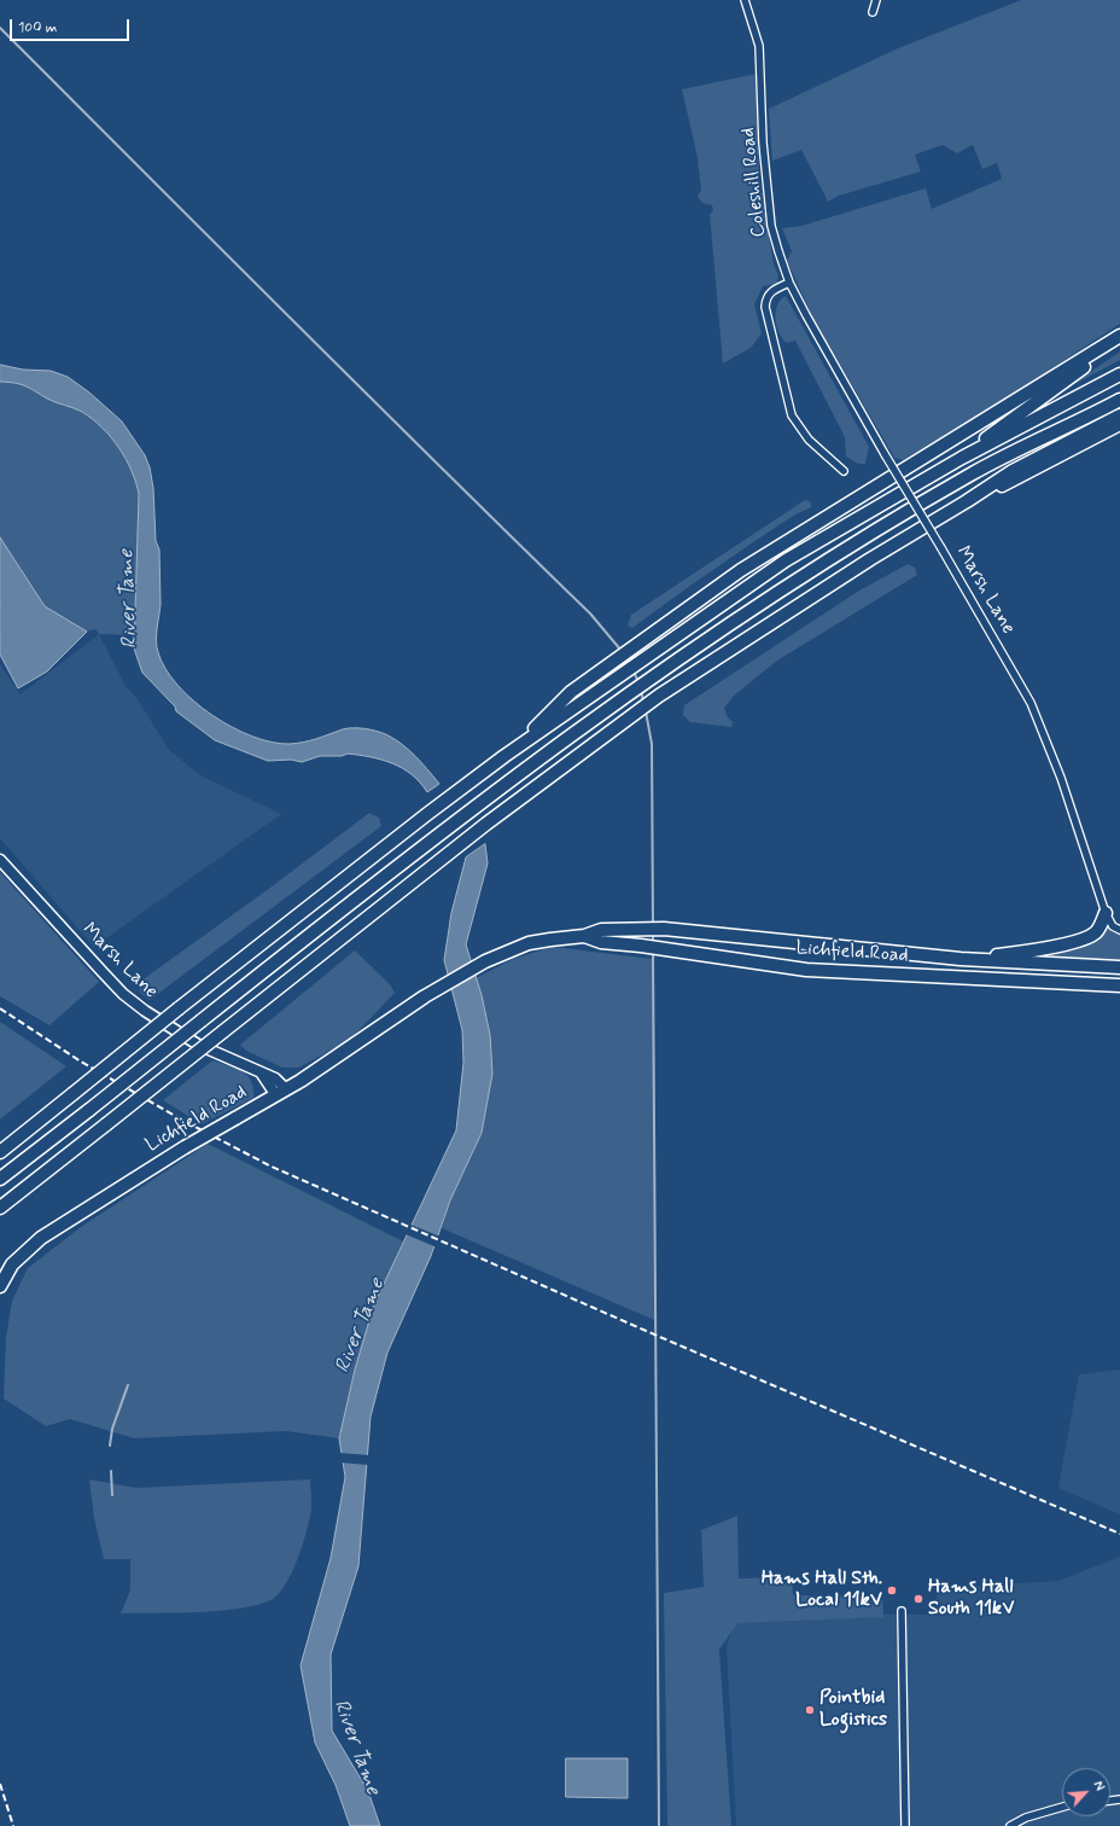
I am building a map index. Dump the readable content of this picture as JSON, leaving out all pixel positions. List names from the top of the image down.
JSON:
{
  "streets": {
    "highway": ["Lichfield Road"],
    "main road": ["Marsh Lane"],
    "street": ["Coleshill Road"]
  },
  "crossings": [
    ["Coleshill Road", "Marsh Lane"],
    ["Marsh Lane", "Lichfield Road"]
  ],
  "water": ["River Tame"],
  "places": ["Hams Hall Sth. Local 11kV", "Hams Hall South 11kV", "Pointbid Logistics"],
  "scale_bar": "100 m",
  "north": "top right"
}
